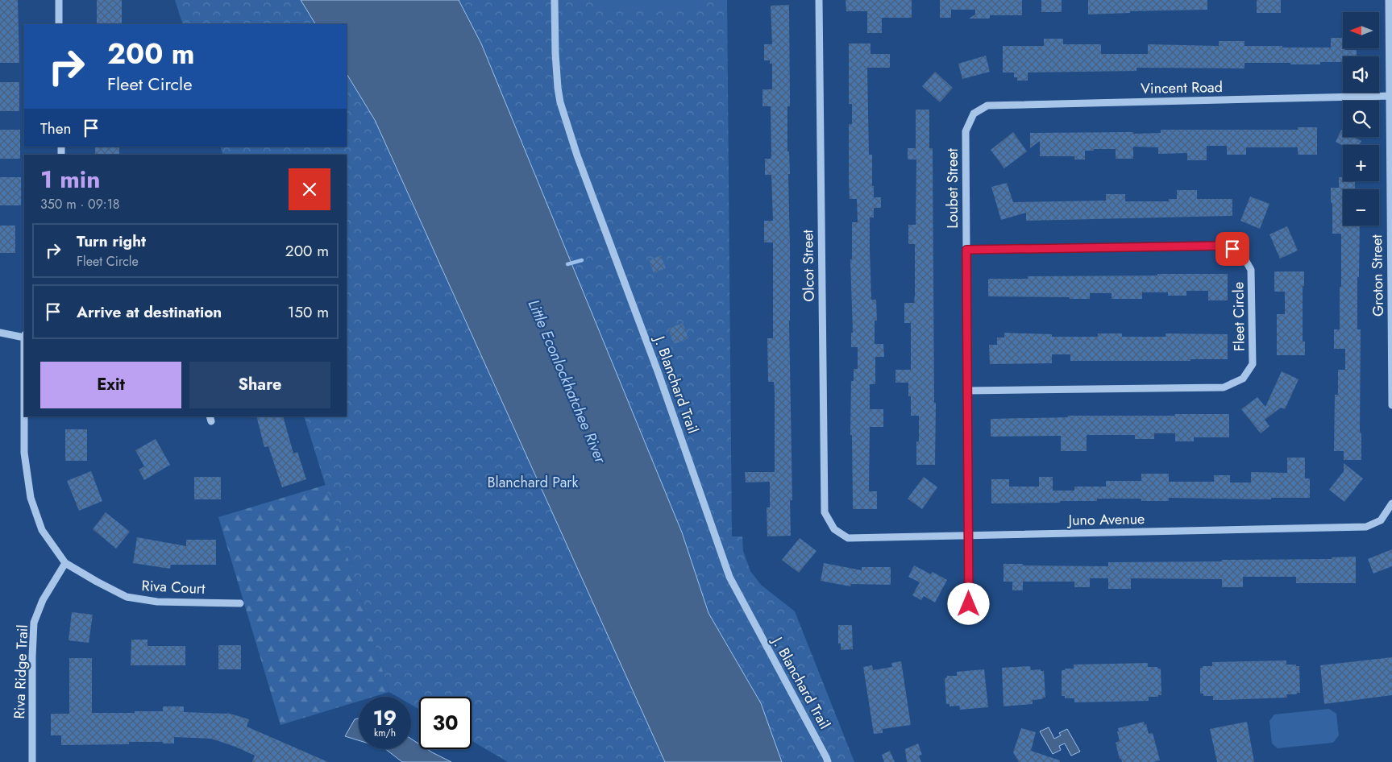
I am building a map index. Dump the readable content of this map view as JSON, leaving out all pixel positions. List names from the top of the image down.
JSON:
{
  "streets": {
    "street": [
      "Vincent Road",
      "Loubet Street",
      "Olcot Street",
      "Groton Street",
      "Fleet Circle",
      "J. Blanchard Trail",
      "Juno Avenue",
      "Riva Court",
      "Riva Ridge Trail"
    ]
  },
  "crossings": [
    ["Vincent Road", "Loubet Street"],
    ["Vincent Road", "Groton Street"],
    ["Loubet Street", "Fleet Circle"],
    ["Loubet Street", "Juno Avenue"],
    ["Olcot Street", "Juno Avenue"],
    ["Riva Court", "Riva Ridge Trail"]
  ],
  "water": ["Little Econlockhatchee River"],
  "parks": ["Blanchard Park"],
  "north": "left",
  "page": {
    "map_buttons": ["+", "−"],
    "turn": ["200 m", "Fleet Circle"],
    "then": "Then",
    "heading": ["1 min", "350 m · 09:18"],
    "list": [
      {
        "name": "Turn right",
        "note": "Fleet Circle",
        "value": "200 m"
      },
      {
        "name": "Arrive at destination",
        "value": "150 m"
      }
    ],
    "buttons": ["Exit", "Share"],
    "speed": "19 km/h",
    "limit": "30"
  }
}
